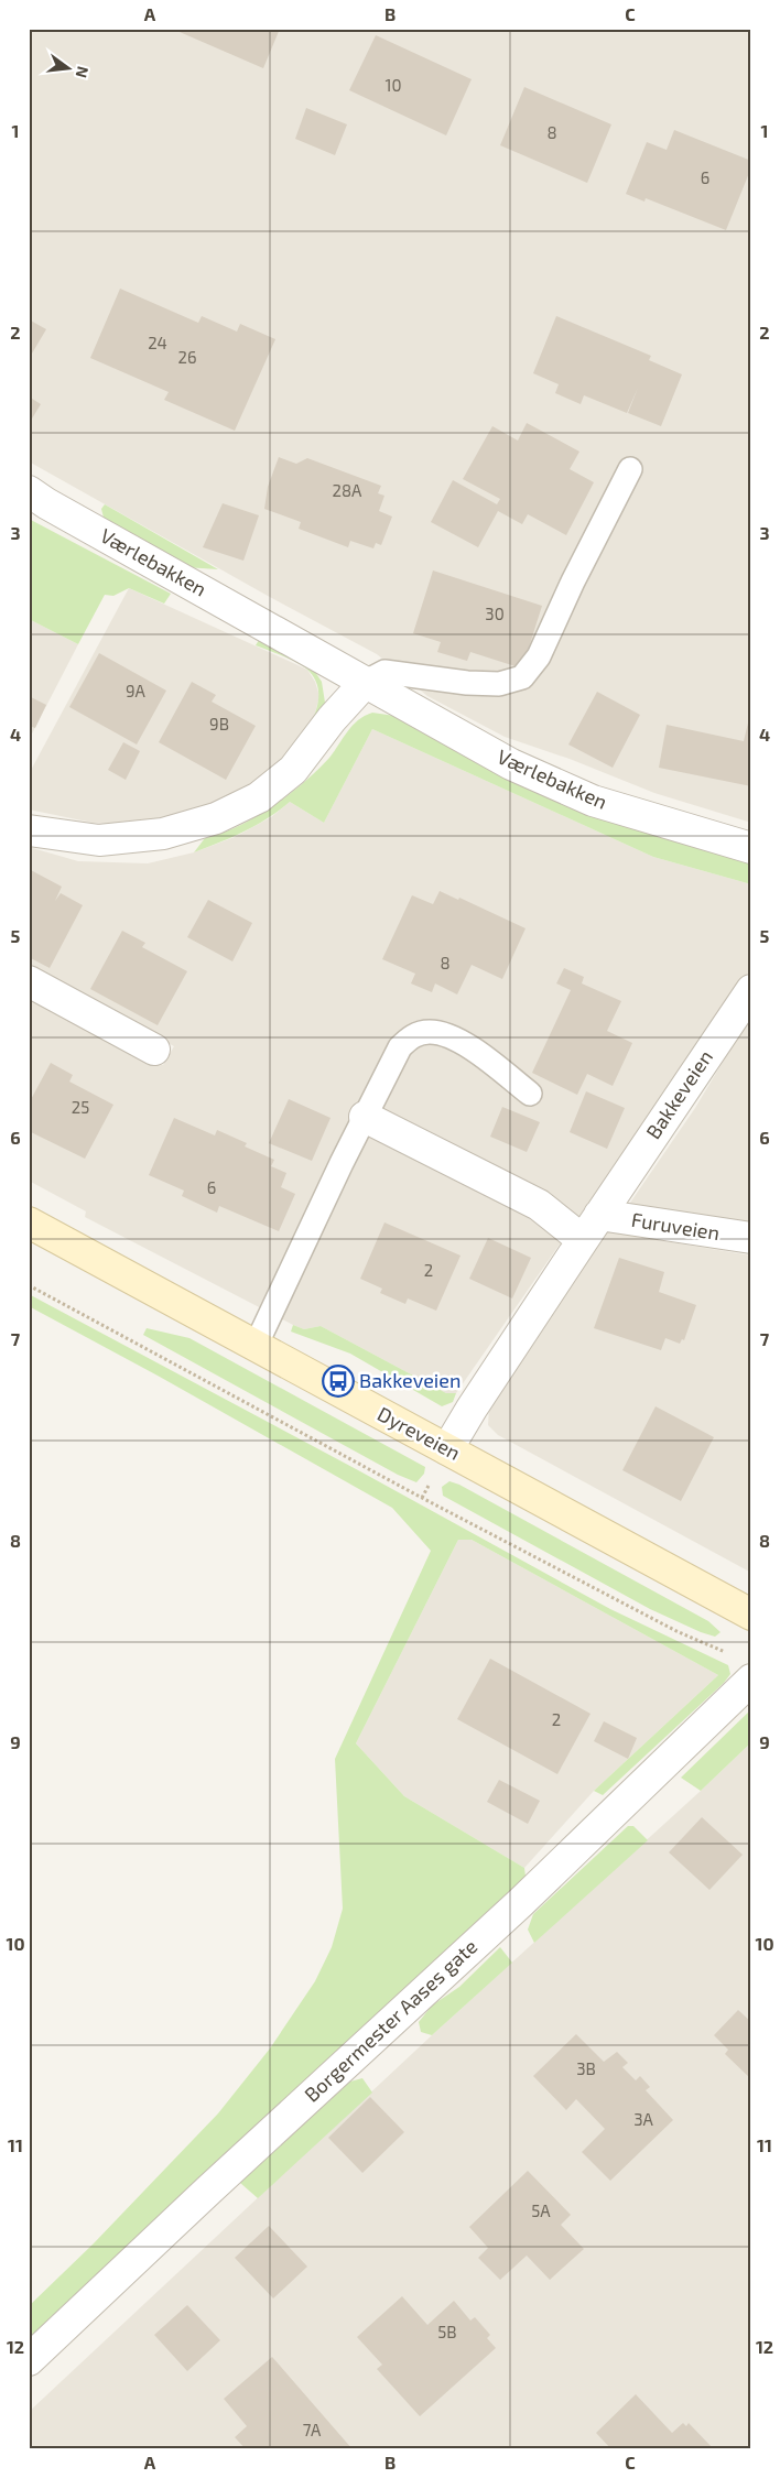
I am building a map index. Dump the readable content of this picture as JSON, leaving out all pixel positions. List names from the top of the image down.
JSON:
{
  "streets": {
    "main road": ["Dyreveien"],
    "street": [
      "Værlebakken",
      "Bakkeveien",
      "Furuveien",
      "Borgermester Aases gate"
    ]
  },
  "crossings": [
    ["Bakkeveien", "Furuveien"],
    ["Bakkeveien", "Dyreveien"]
  ],
  "places": {
    "bus stop": ["Bakkeveien"]
  },
  "house_numbers": [
    "10",
    "8",
    "6",
    "24",
    "26",
    "28A",
    "30",
    "9A",
    "9B",
    "8",
    "25",
    "6",
    "2",
    "2",
    "3B",
    "3A",
    "5A",
    "5B",
    "7A"
  ],
  "north": "right",
  "grid": {
    "columns": ["A", "B", "C"],
    "rows": [
      "1",
      "2",
      "3",
      "4",
      "5",
      "6",
      "7",
      "8",
      "9",
      "10",
      "11",
      "12"
    ]
  }
}
